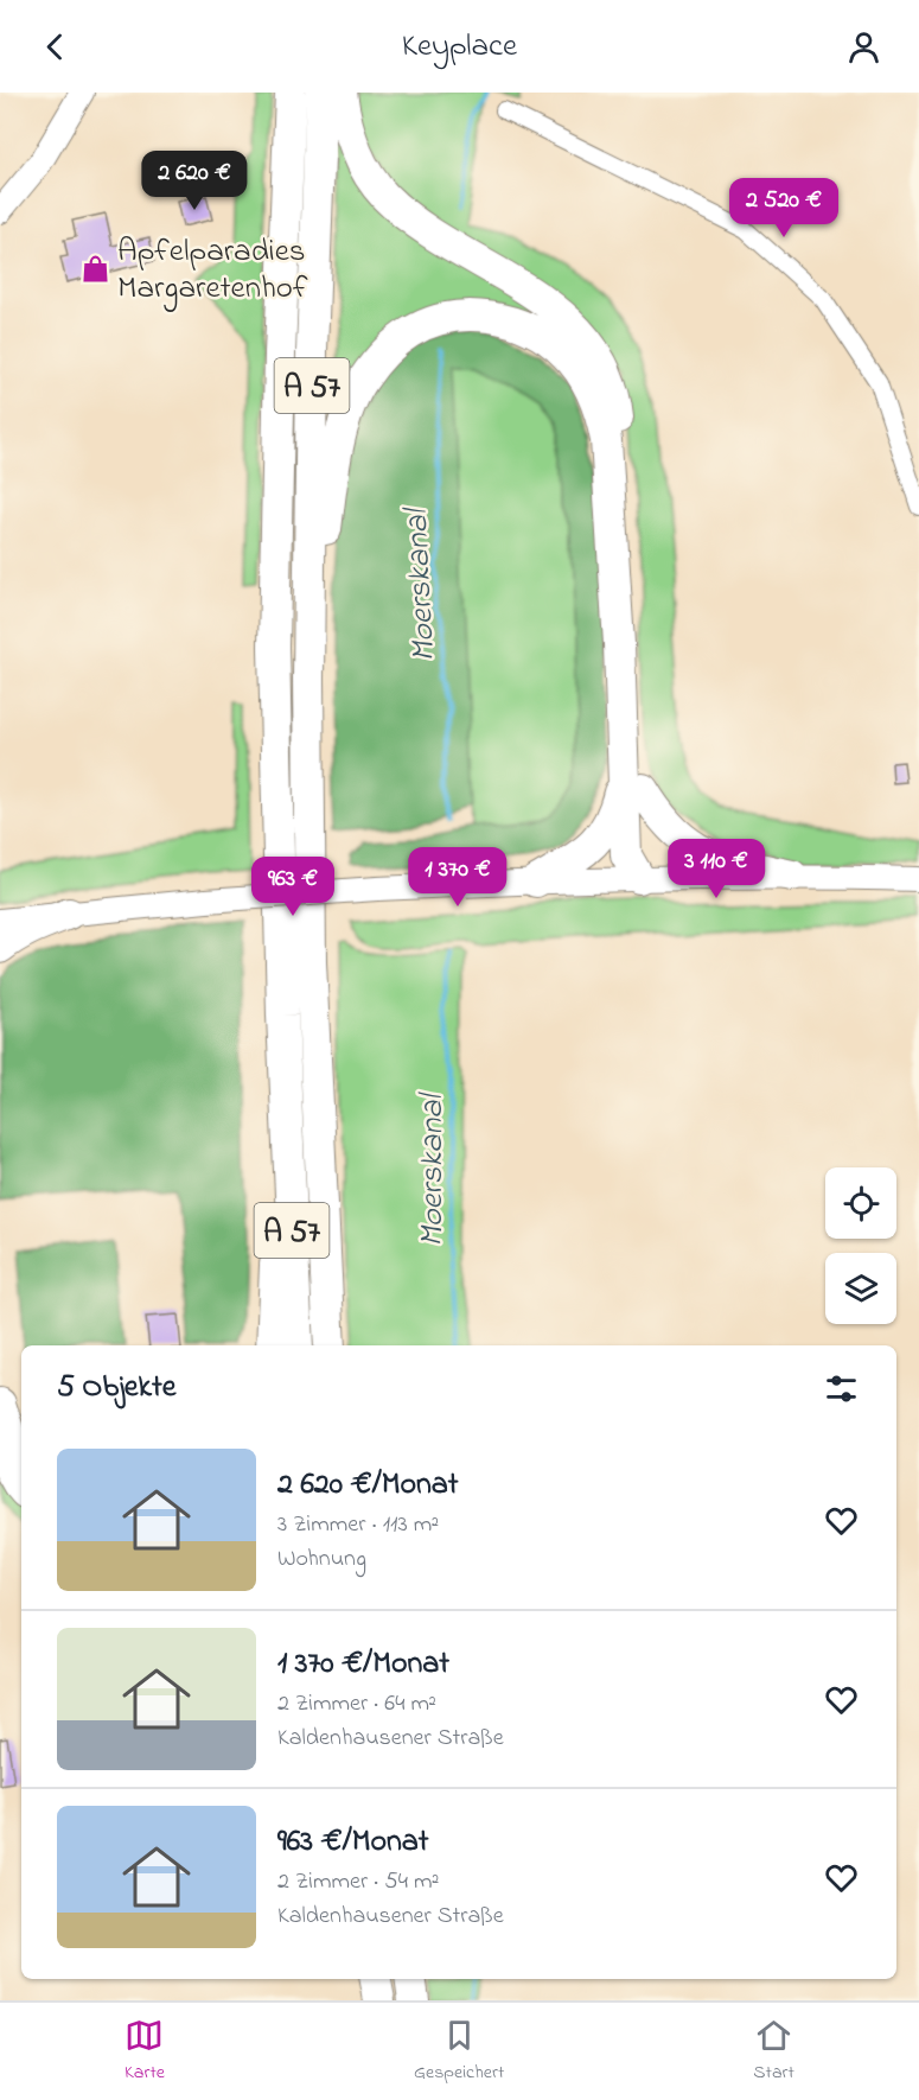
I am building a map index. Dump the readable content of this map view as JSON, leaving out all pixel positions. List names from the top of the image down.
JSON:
{
  "streets": {
    "highway": ["A 57"]
  },
  "water": ["Moerskanal"],
  "places": {
    "shop": ["Apfelparadies Margaretenhof"]
  },
  "page": {
    "header": "Keyplace",
    "price": [
      "2 620 €",
      "2 520 €",
      "3 110 €",
      "1 370 €",
      "963 €"
    ],
    "heading": "5 Objekte",
    "list": [
      {
        "name": "2 620 €/Monat",
        "note": "3 Zimmer · 113 m² · Wohnung"
      },
      {
        "name": "1 370 €/Monat",
        "note": "2 Zimmer · 64 m² · Kaldenhausener Straße"
      },
      {
        "name": "963 €/Monat",
        "note": "2 Zimmer · 54 m² · Kaldenhausener Straße"
      }
    ],
    "tabs": ["Karte", "Gespeichert", "Start"]
  }
}
